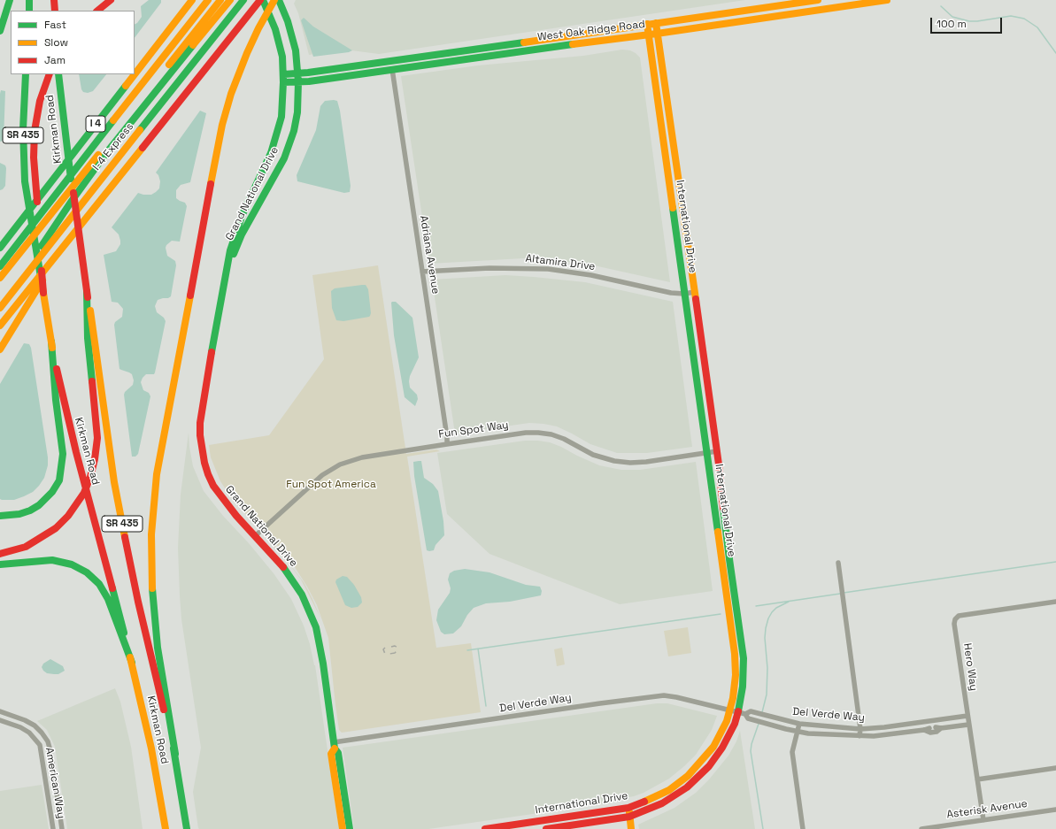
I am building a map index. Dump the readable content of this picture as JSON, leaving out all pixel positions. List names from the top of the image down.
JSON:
{
  "streets": {
    "main road": [
      "West Oak Ridge Road",
      "I 4",
      "Kirkman Road",
      "SR 435",
      "I-4 Express",
      "Grand National Drive",
      "International Drive"
    ],
    "street": [
      "Adriana Avenue",
      "Altamira Drive",
      "Fun Spot Way",
      "Hero Way",
      "Del Verde Way",
      "American Way",
      "Asterisk Avenue"
    ]
  },
  "crossings": [
    ["West Oak Ridge Road", "Grand National Drive"],
    ["West Oak Ridge Road", "International Drive"],
    ["West Oak Ridge Road", "Adriana Avenue"],
    ["Grand National Drive", "Fun Spot Way"],
    ["Grand National Drive", "Del Verde Way"],
    ["International Drive", "Altamira Drive"],
    ["International Drive", "Fun Spot Way"],
    ["International Drive", "Del Verde Way"],
    ["Adriana Avenue", "Altamira Drive"],
    ["Adriana Avenue", "Fun Spot Way"],
    ["Hero Way", "Del Verde Way"],
    ["Hero Way", "Asterisk Avenue"]
  ],
  "parks": ["Fun Spot America"],
  "legend": ["Fast", "Slow", "Jam"],
  "scale_bar": "100 m"
}
